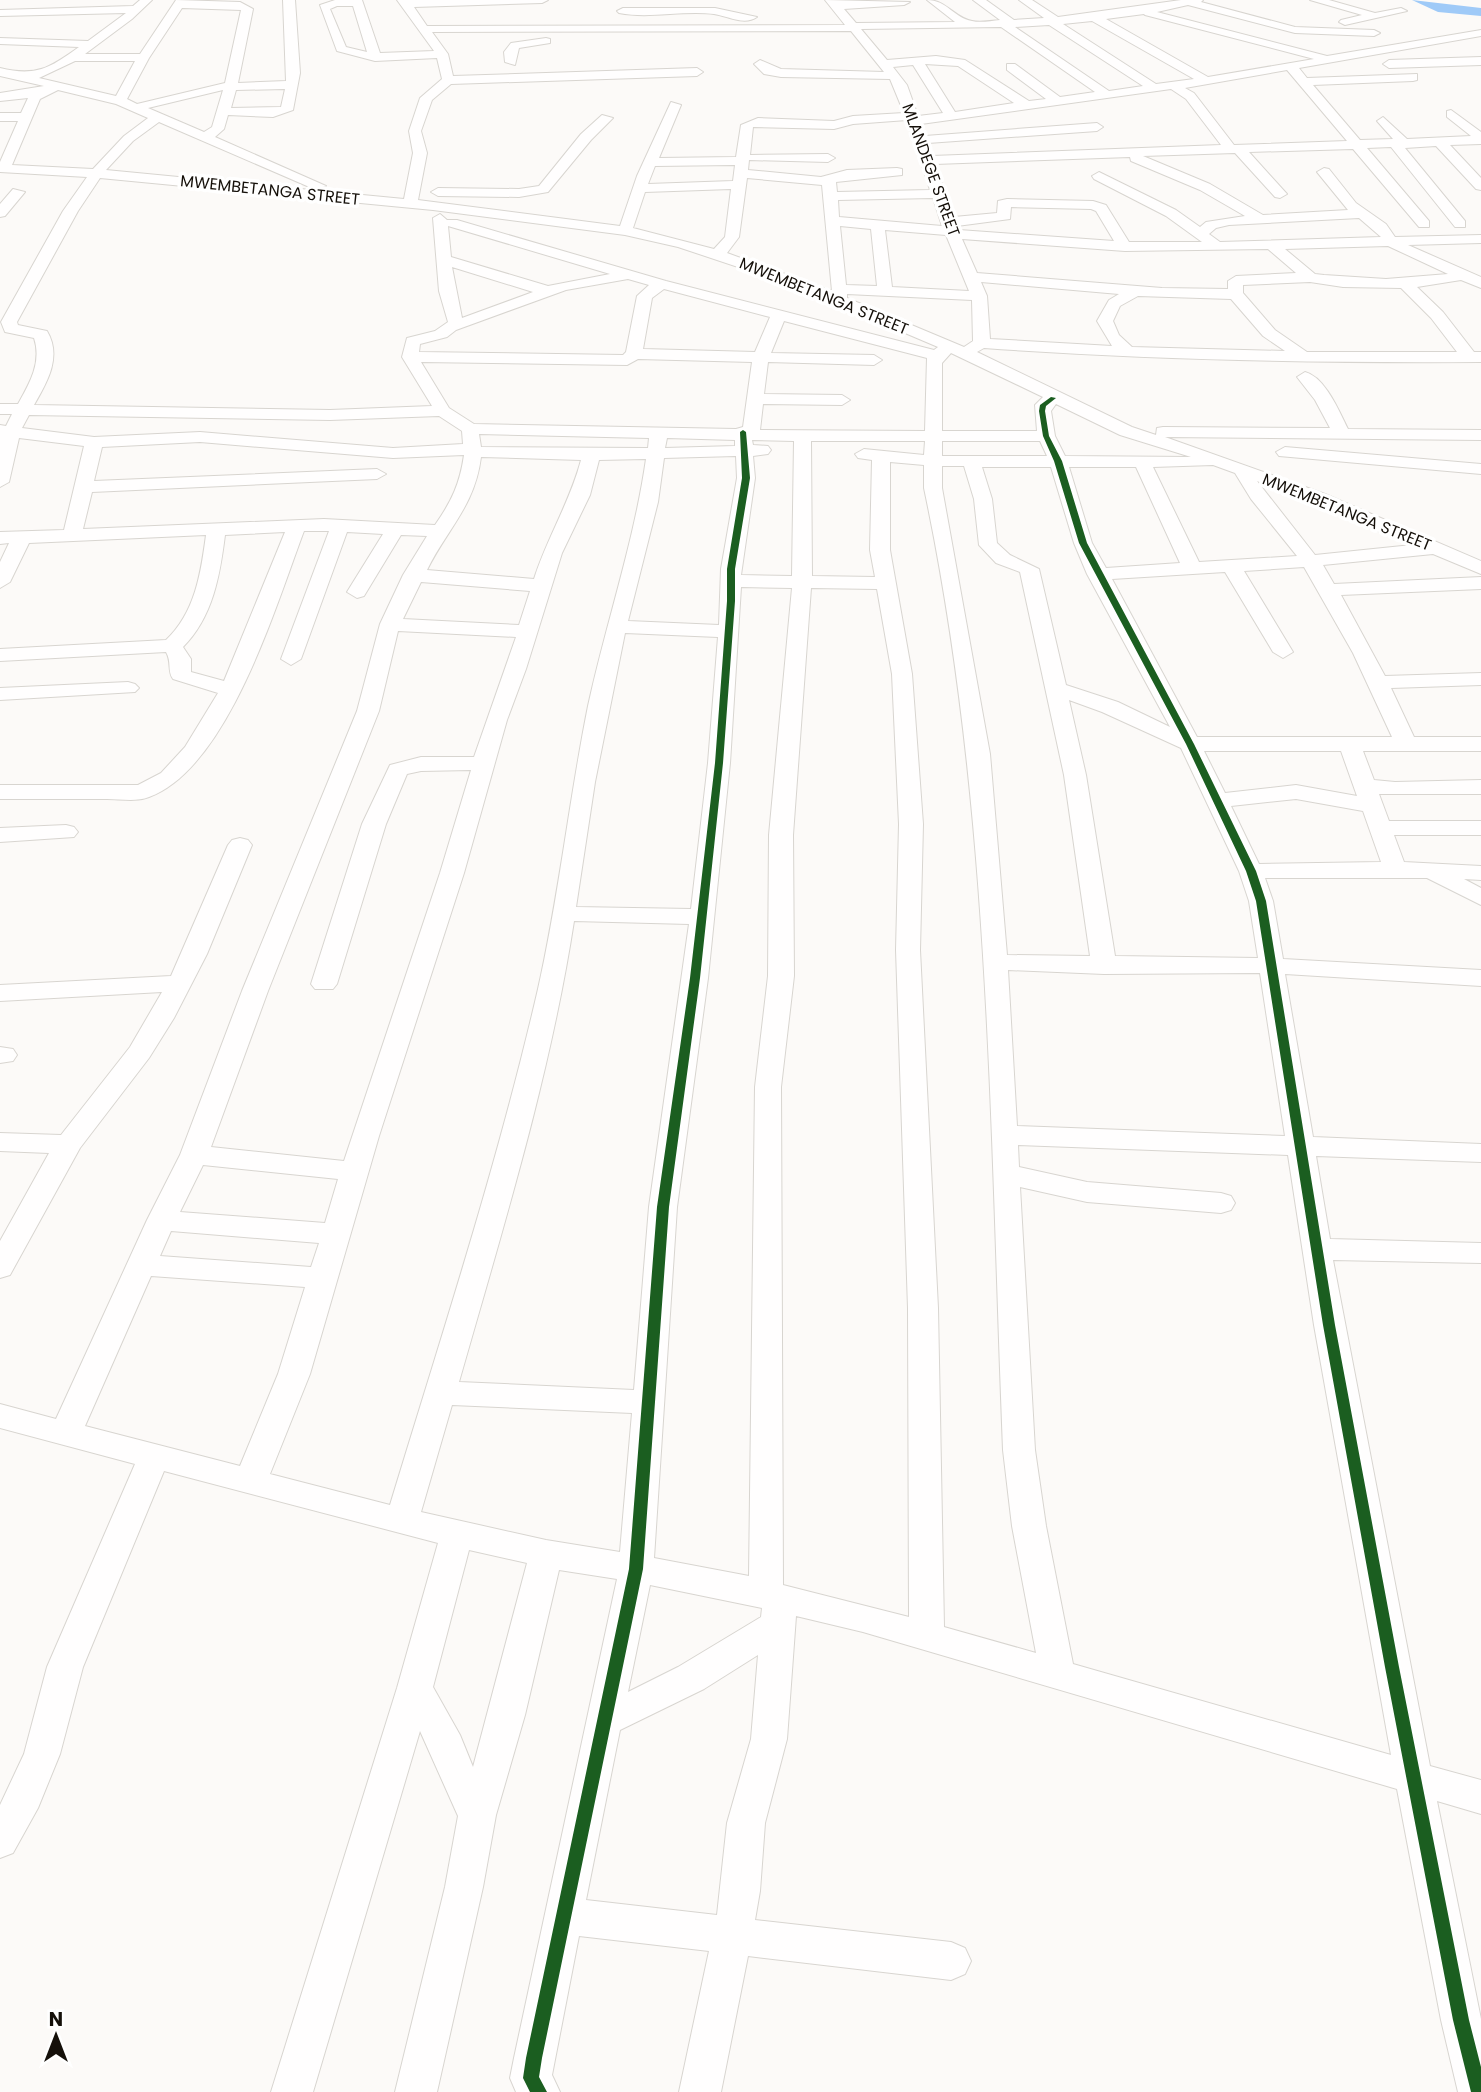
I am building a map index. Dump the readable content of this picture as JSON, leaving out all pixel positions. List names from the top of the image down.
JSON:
{
  "streets": {
    "street": ["MLANDEGE STREET", "MWEMBETANGA STREET"]
  },
  "north": "top"
}
